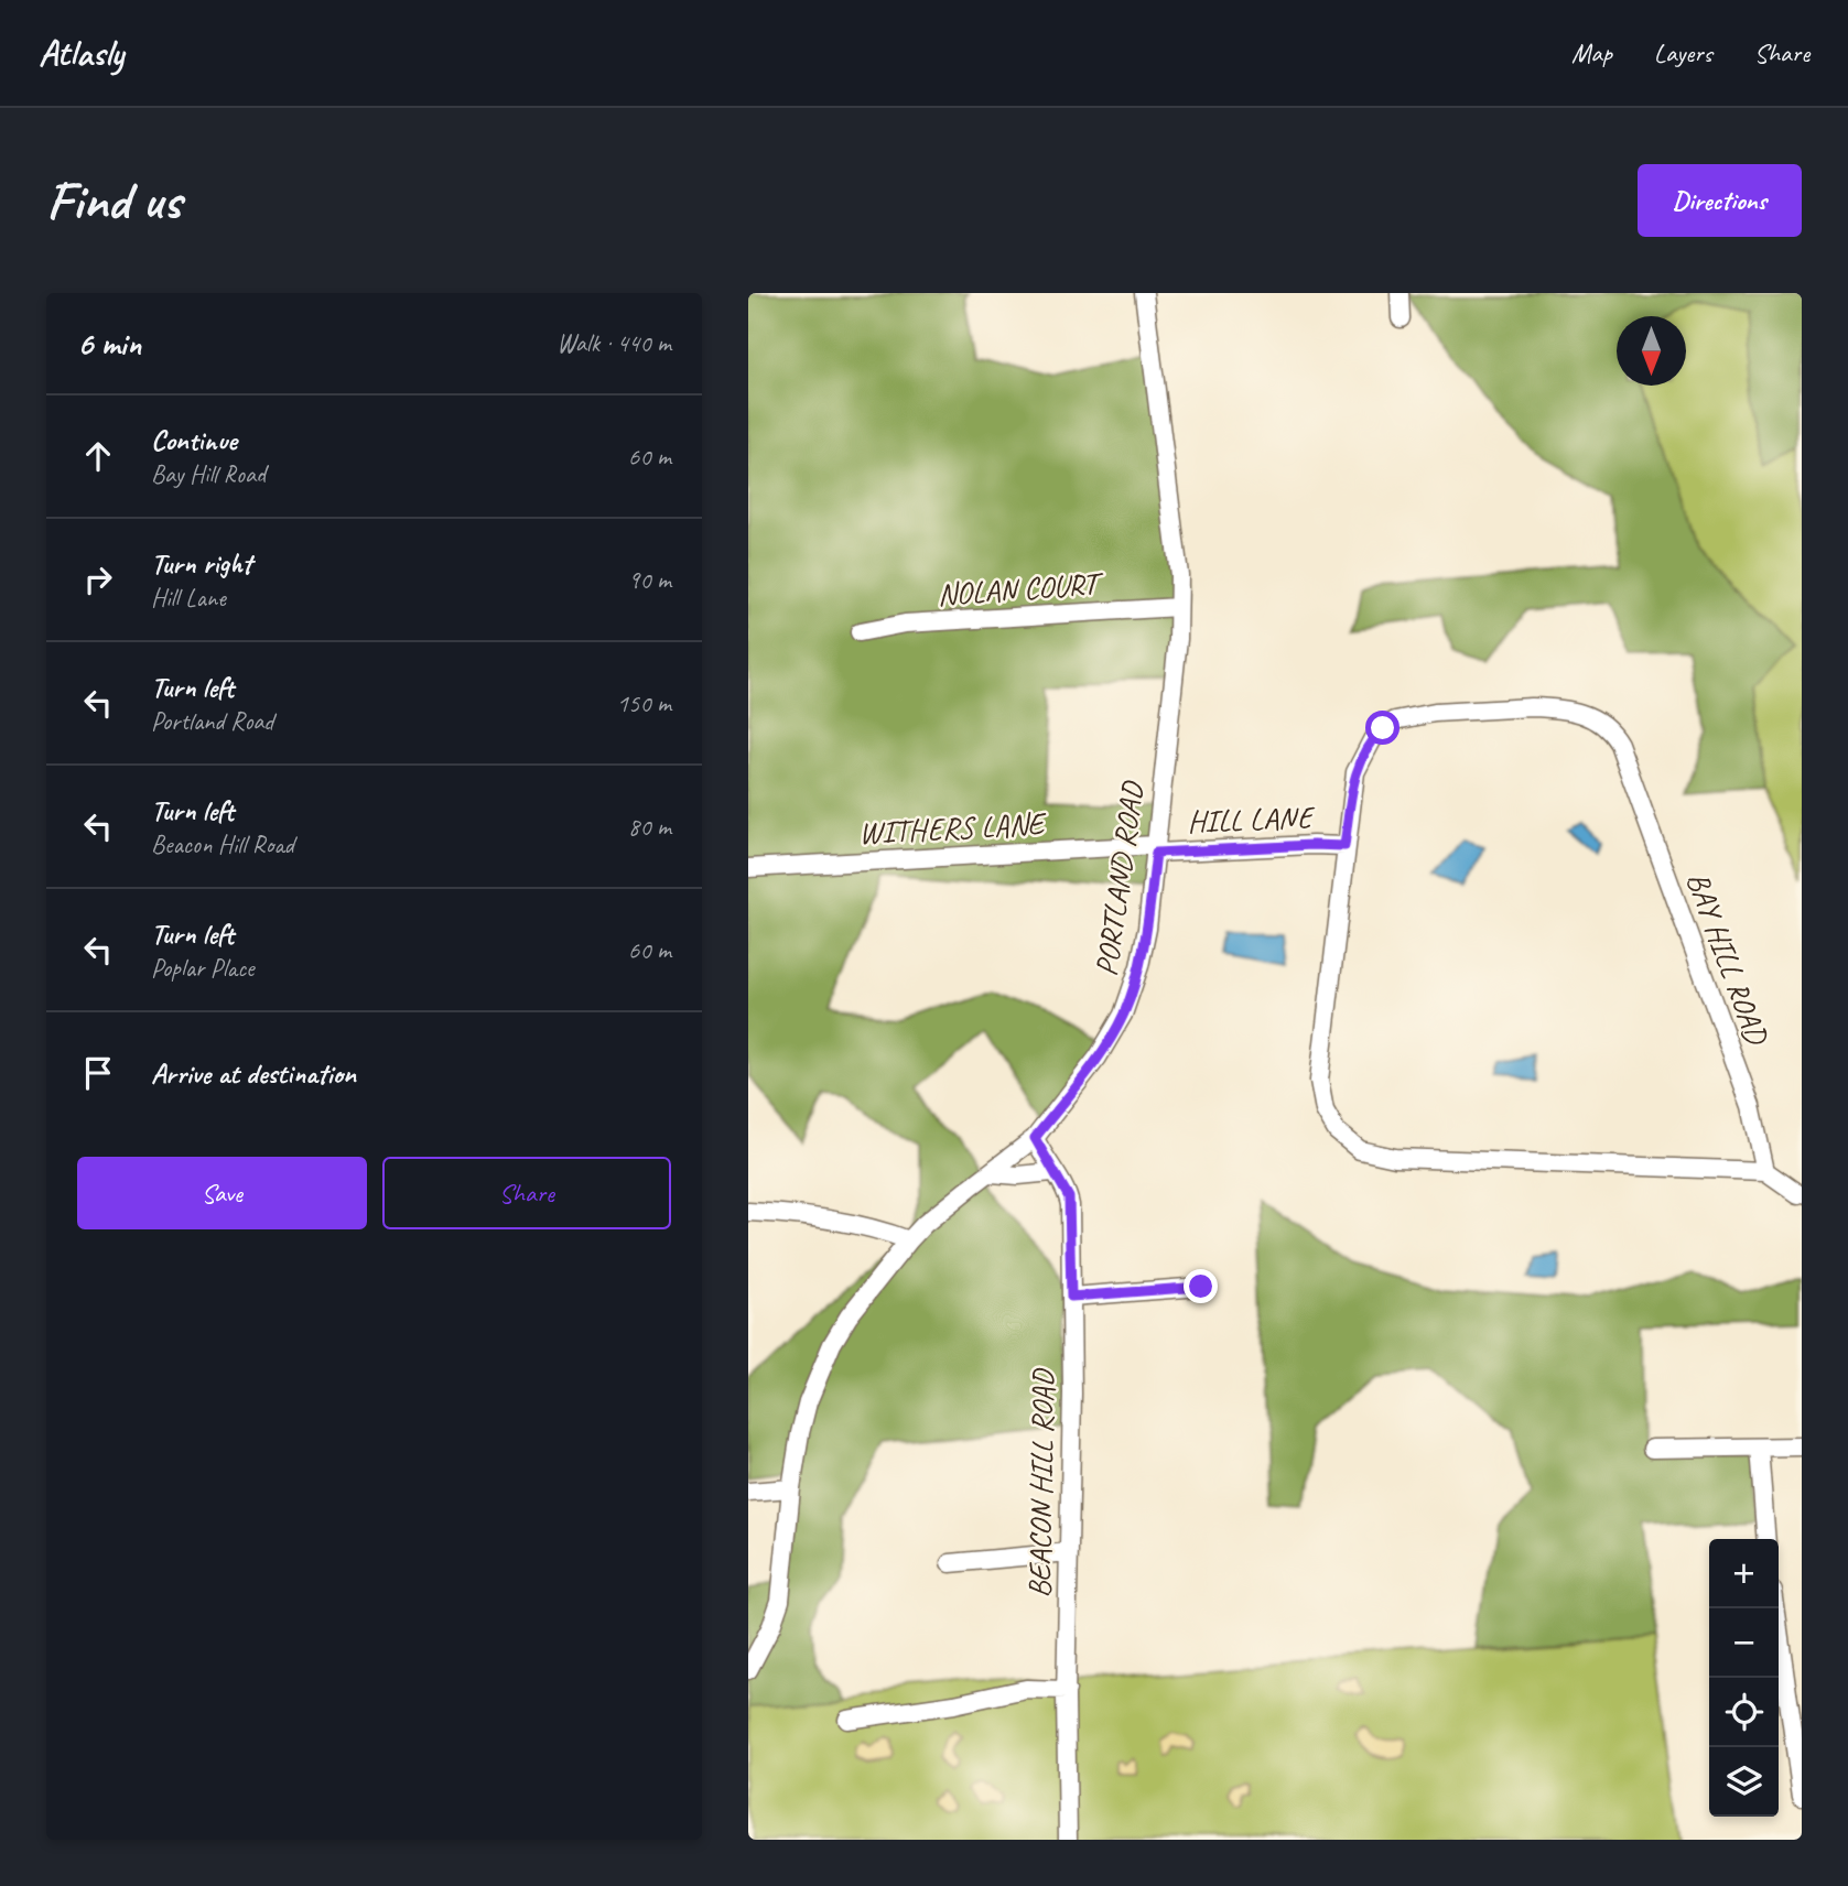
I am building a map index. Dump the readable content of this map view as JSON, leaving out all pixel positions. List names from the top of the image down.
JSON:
{
  "streets": {
    "street": [
      "NOLAN COURT",
      "HILL LANE",
      "WITHERS LANE",
      "PORTLAND ROAD",
      "BAY HILL ROAD",
      "BEACON HILL ROAD"
    ]
  },
  "crossings": [
    ["NOLAN COURT", "PORTLAND ROAD"],
    ["HILL LANE", "WITHERS LANE"],
    ["HILL LANE", "PORTLAND ROAD"],
    ["HILL LANE", "BAY HILL ROAD"],
    ["WITHERS LANE", "PORTLAND ROAD"],
    ["PORTLAND ROAD", "BEACON HILL ROAD"]
  ],
  "north": "bottom",
  "page": {
    "header": "Atlasly",
    "nav": ["Map", "Layers", "Share"],
    "buttons": [
      "Directions",
      ["Save", "Share"]
    ],
    "title": "Find us",
    "heading": ["6 min", "Walk · 440 m"],
    "list": [
      ["Continue", "Bay Hill Road", "60 m"],
      ["Turn right", "Hill Lane", "90 m"],
      ["Turn left", "Portland Road", "150 m"],
      ["Turn left", "Beacon Hill Road", "80 m"],
      ["Turn left", "Poplar Place", "60 m"],
      "Arrive at destination"
    ],
    "map_buttons": ["+", "−"]
  }
}
